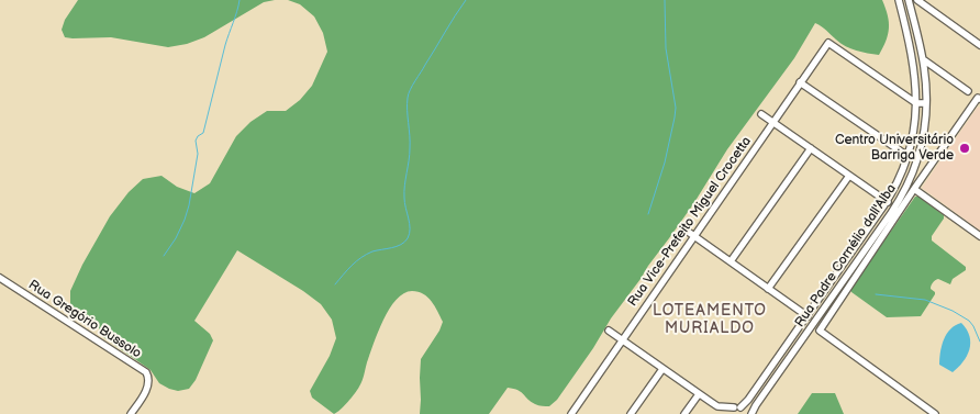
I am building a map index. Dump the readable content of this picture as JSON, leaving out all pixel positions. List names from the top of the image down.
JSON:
{
  "streets": {
    "street": ["Rua Vice-Prefeito Miguel Crocetta", "Rua Padre Cornélio dall'Alba", "Rua Gregório Bussolo"]
  },
  "crossings": [
    ["Rua Vice-Prefeito Miguel Crocetta", "Rua Padre Cornélio dall'Alba"]
  ],
  "districts": ["LOTEAMENTO MURIALDO"],
  "places": ["Centro Universitário Barriga Verde"]
}
